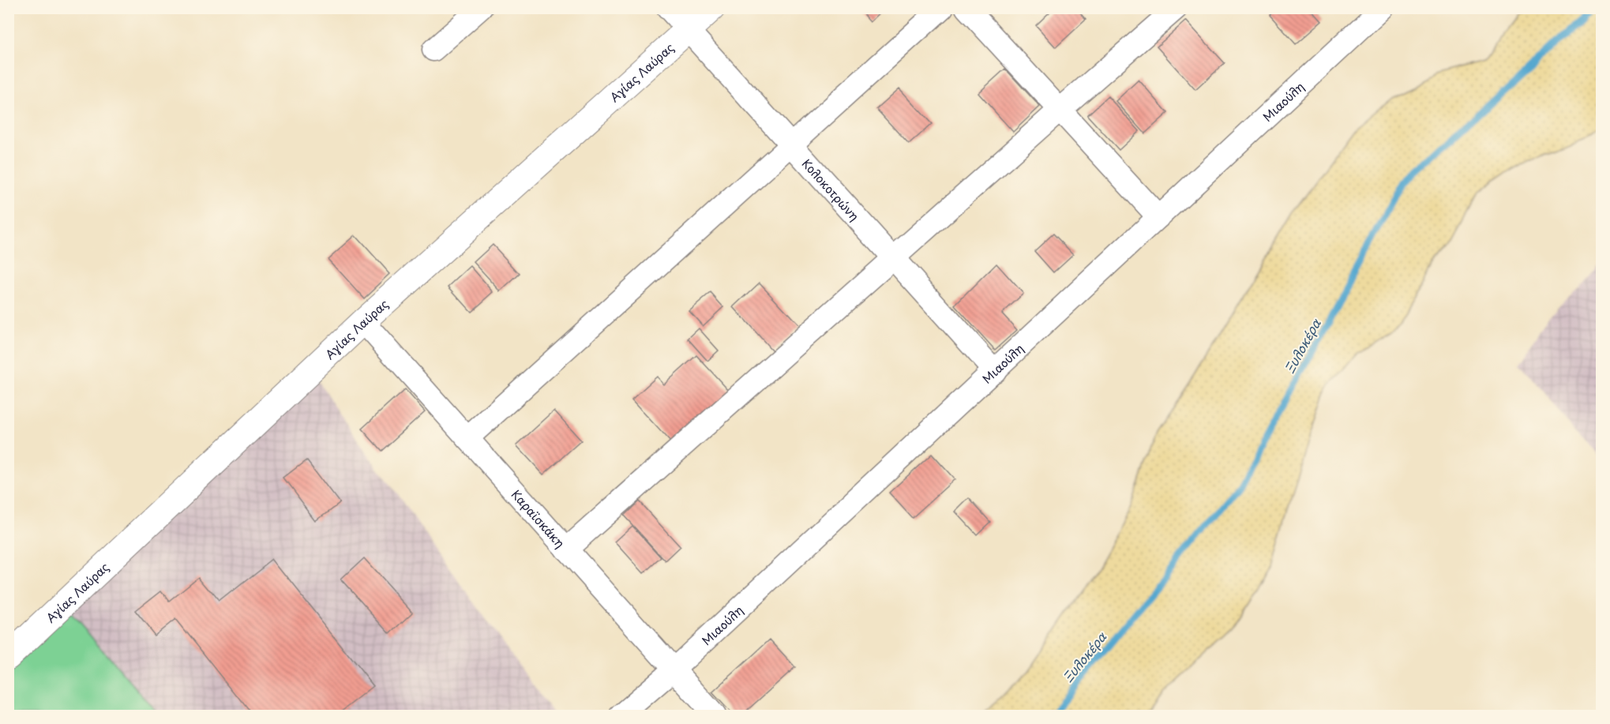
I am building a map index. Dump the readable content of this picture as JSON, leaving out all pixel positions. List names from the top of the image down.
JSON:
{
  "streets": {
    "street": [
      "Αγίας Λαύρας",
      "Μιαούλη",
      "Κολοκοτρώνη",
      "Καραϊσκάκη"
    ]
  },
  "crossings": [
    ["Αγίας Λαύρας", "Κολοκοτρώνη"],
    ["Αγίας Λαύρας", "Καραϊσκάκη"],
    ["Μιαούλη", "Κολοκοτρώνη"],
    ["Μιαούλη", "Καραϊσκάκη"]
  ],
  "water": ["Ξυλοκέρα"]
}
